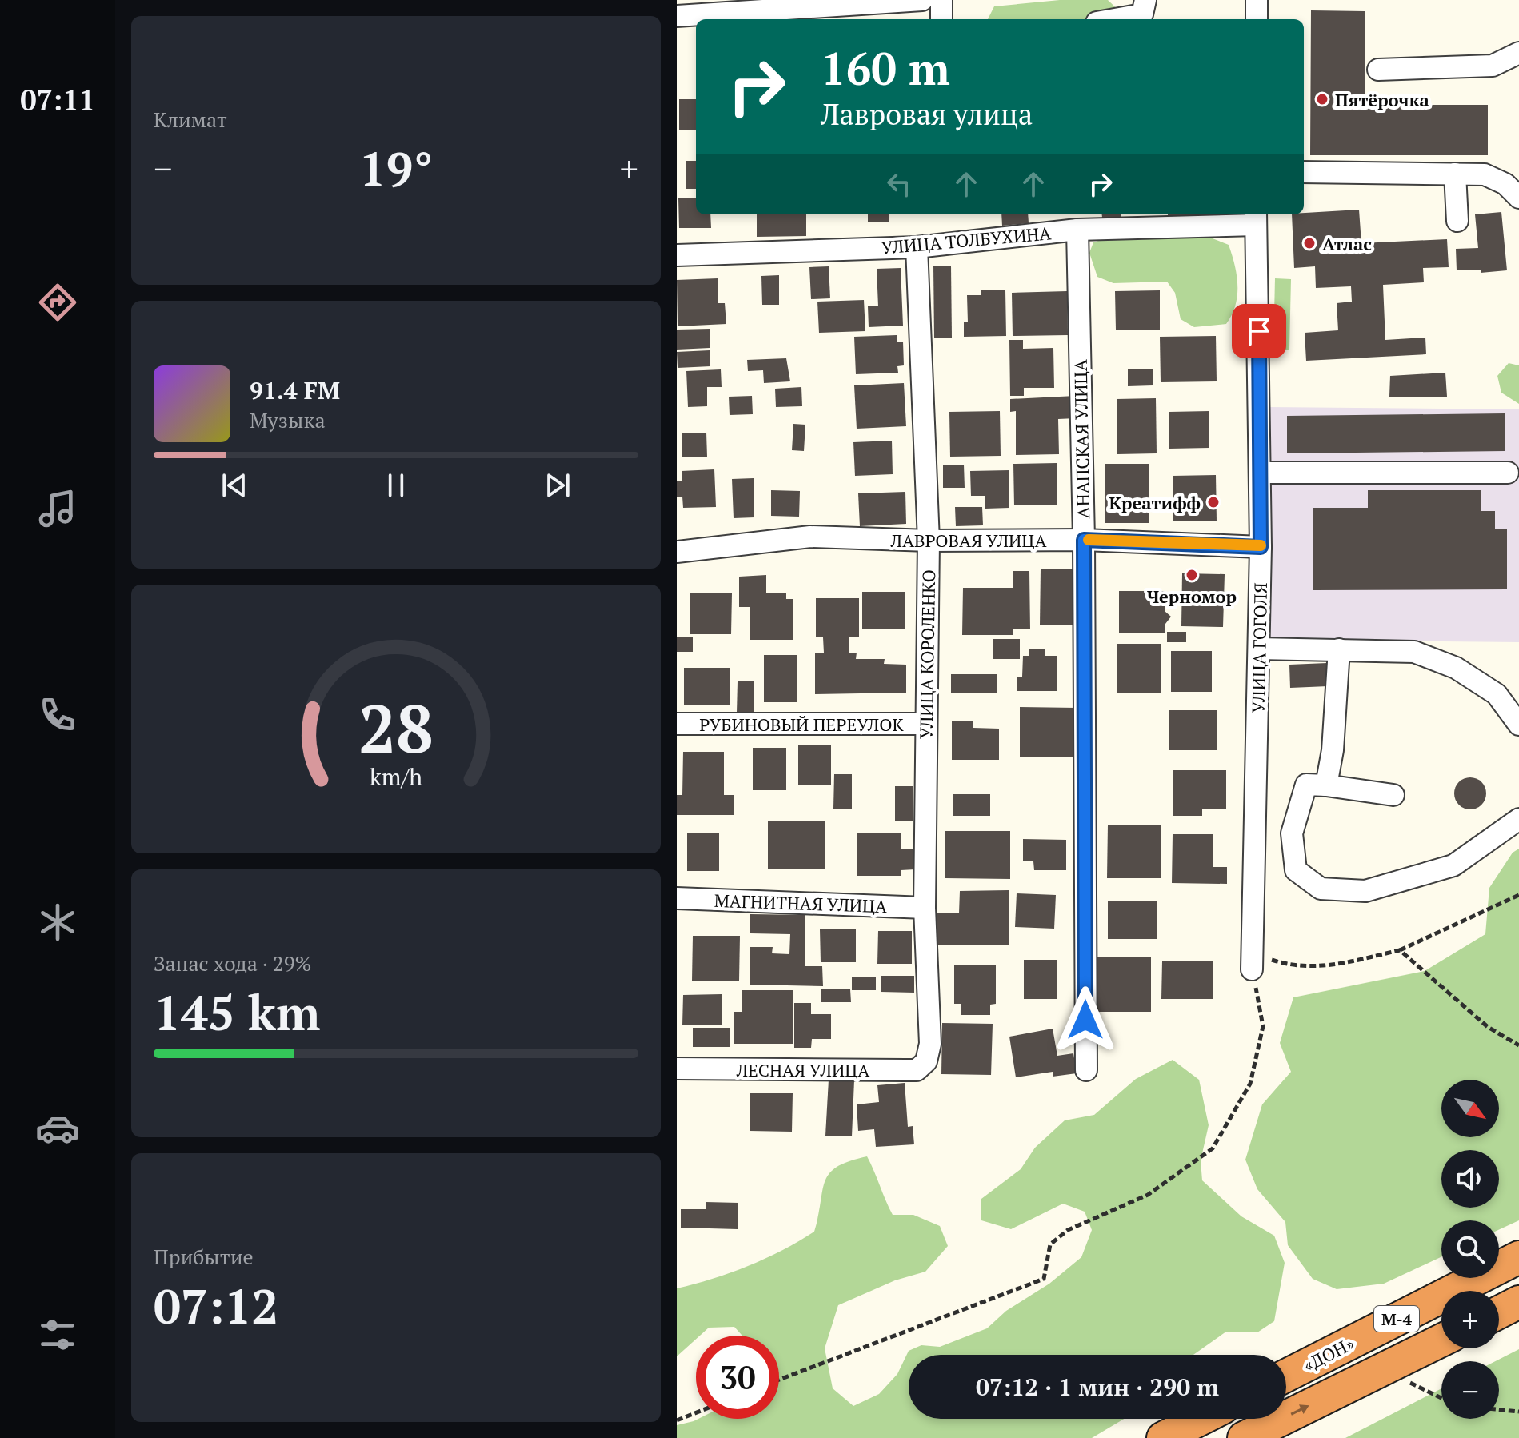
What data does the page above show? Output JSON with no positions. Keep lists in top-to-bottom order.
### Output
{
  "streets": {
    "highway": ["М-4", "«ДОН»"],
    "street": [
      "УЛИЦА ТОЛБУХИНА",
      "АНАПСКАЯ УЛИЦА",
      "ЛАВРОВАЯ УЛИЦА",
      "УЛИЦА ГОГОЛЯ",
      "УЛИЦА КОРОЛЕНКО",
      "РУБИНОВЫЙ ПЕРЕУЛОК",
      "МАГНИТНАЯ УЛИЦА",
      "ЛЕСНАЯ УЛИЦА"
    ]
  },
  "crossings": [
    ["УЛИЦА ТОЛБУХИНА", "АНАПСКАЯ УЛИЦА"],
    ["УЛИЦА ТОЛБУХИНА", "УЛИЦА ГОГОЛЯ"],
    ["УЛИЦА ТОЛБУХИНА", "УЛИЦА КОРОЛЕНКО"],
    ["АНАПСКАЯ УЛИЦА", "ЛАВРОВАЯ УЛИЦА"],
    ["ЛАВРОВАЯ УЛИЦА", "УЛИЦА ГОГОЛЯ"],
    ["ЛАВРОВАЯ УЛИЦА", "УЛИЦА КОРОЛЕНКО"],
    ["УЛИЦА КОРОЛЕНКО", "РУБИНОВЫЙ ПЕРЕУЛОК"],
    ["УЛИЦА КОРОЛЕНКО", "МАГНИТНАЯ УЛИЦА"],
    ["УЛИЦА КОРОЛЕНКО", "ЛЕСНАЯ УЛИЦА"]
  ],
  "places": [
    "Пятёрочка",
    "Атлас",
    "Креатифф",
    "Черномор"
  ],
  "north": "bottom right",
  "page": {
    "tabs": "07:11",
    "tile": [
      "Климат",
      ["Запас хода · 29%", "145 km"],
      ["Прибытие", "07:12"]
    ],
    "turn": ["160 m", "Лавровая улица"],
    "heat": ["−", "19°", "+"],
    "song": ["91.4 FM", "Музыка"],
    "map_buttons": ["+", "−"],
    "limit": "30",
    "trip": "07:12 · 1 мин · 290 m",
    "gauge": ["28", "km/h"]
  }
}
